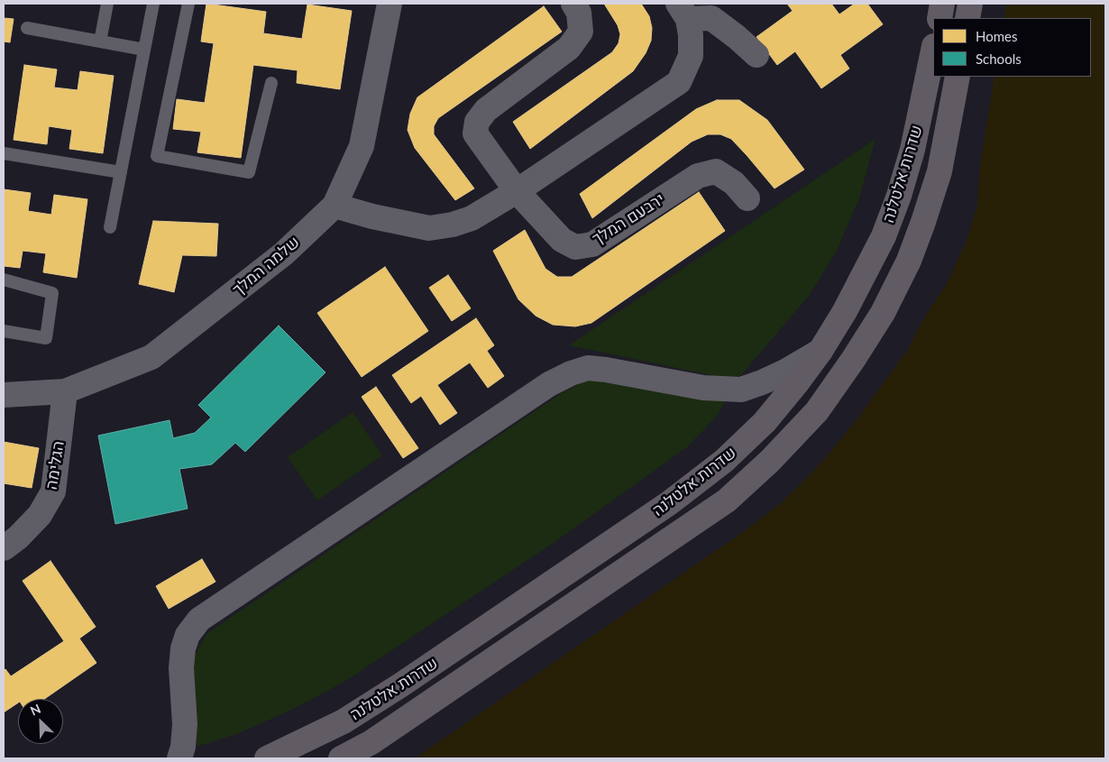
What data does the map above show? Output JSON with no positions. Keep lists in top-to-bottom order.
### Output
{
  "streets": {
    "main road": ["שדרות אלטלנה"],
    "street": ["ירבעם המלך", "שלמה המלך", "הגלימה"]
  },
  "crossings": [
    ["שלמה המלך", "הגלימה"]
  ],
  "legend": ["Homes", "Schools"],
  "north": "top left"
}
